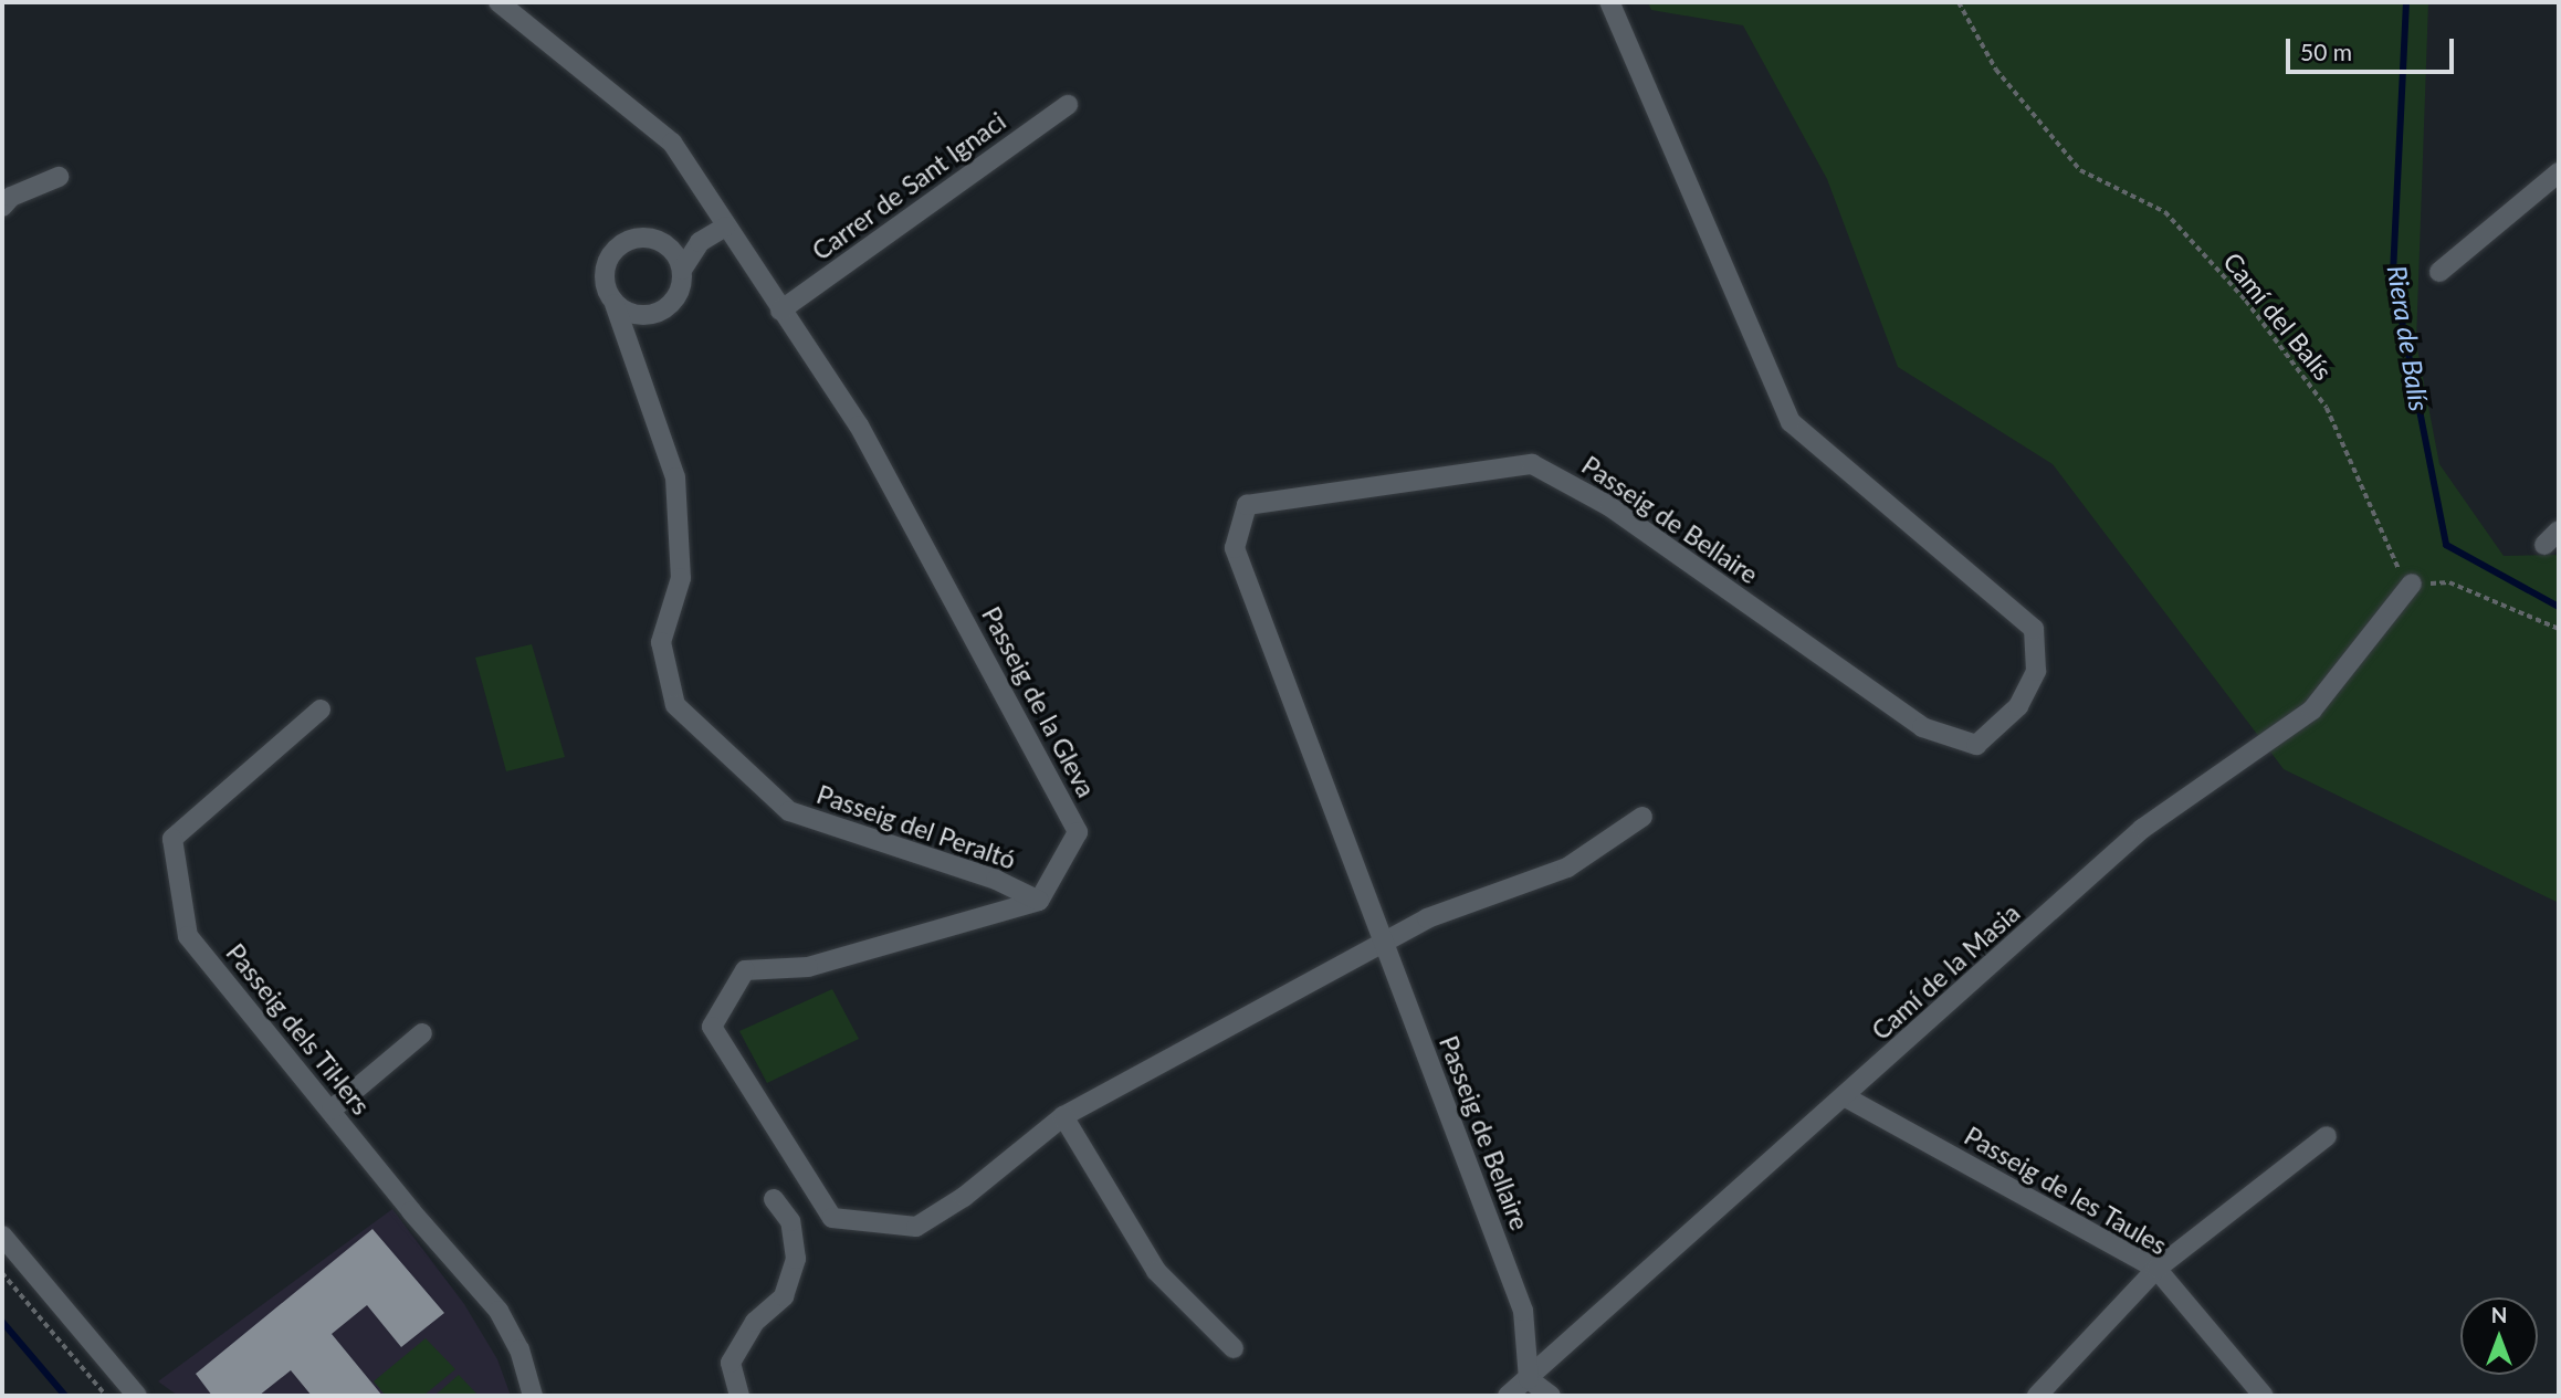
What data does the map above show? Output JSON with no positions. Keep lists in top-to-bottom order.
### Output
{
  "streets": {
    "street": [
      "Carrer de Sant Ignaci",
      "Passeig de Bellaire",
      "Passeig de la Gleva",
      "Passeig del Peraltó",
      "Camí de la Masia",
      "Passeig dels Til·lers",
      "Passeig de les Taules"
    ],
    "path": ["Camí del Balís"]
  },
  "crossings": [
    ["Carrer de Sant Ignaci", "Passeig de la Gleva"],
    ["Camí del Balís", "Camí de la Masia"],
    ["Passeig de Bellaire", "Camí de la Masia"],
    ["Passeig de la Gleva", "Passeig del Peraltó"],
    ["Camí de la Masia", "Passeig de les Taules"]
  ],
  "water": ["Riera de Balís"],
  "scale_bar": "50 m",
  "north": "top"
}
